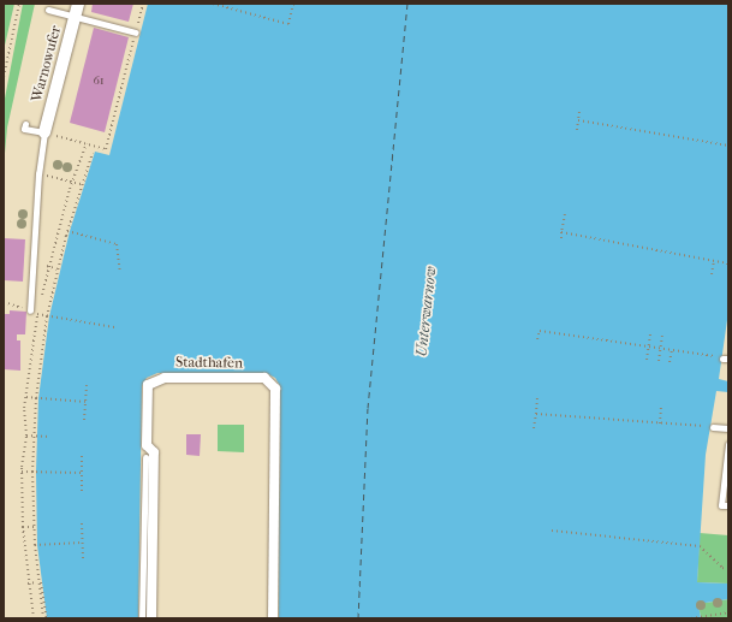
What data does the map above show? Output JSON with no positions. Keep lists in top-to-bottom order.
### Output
{
  "streets": {
    "street": ["Warnowufer", "Stadthafen"]
  },
  "water": ["Unterwarnow"],
  "house_numbers": ["61"]
}
